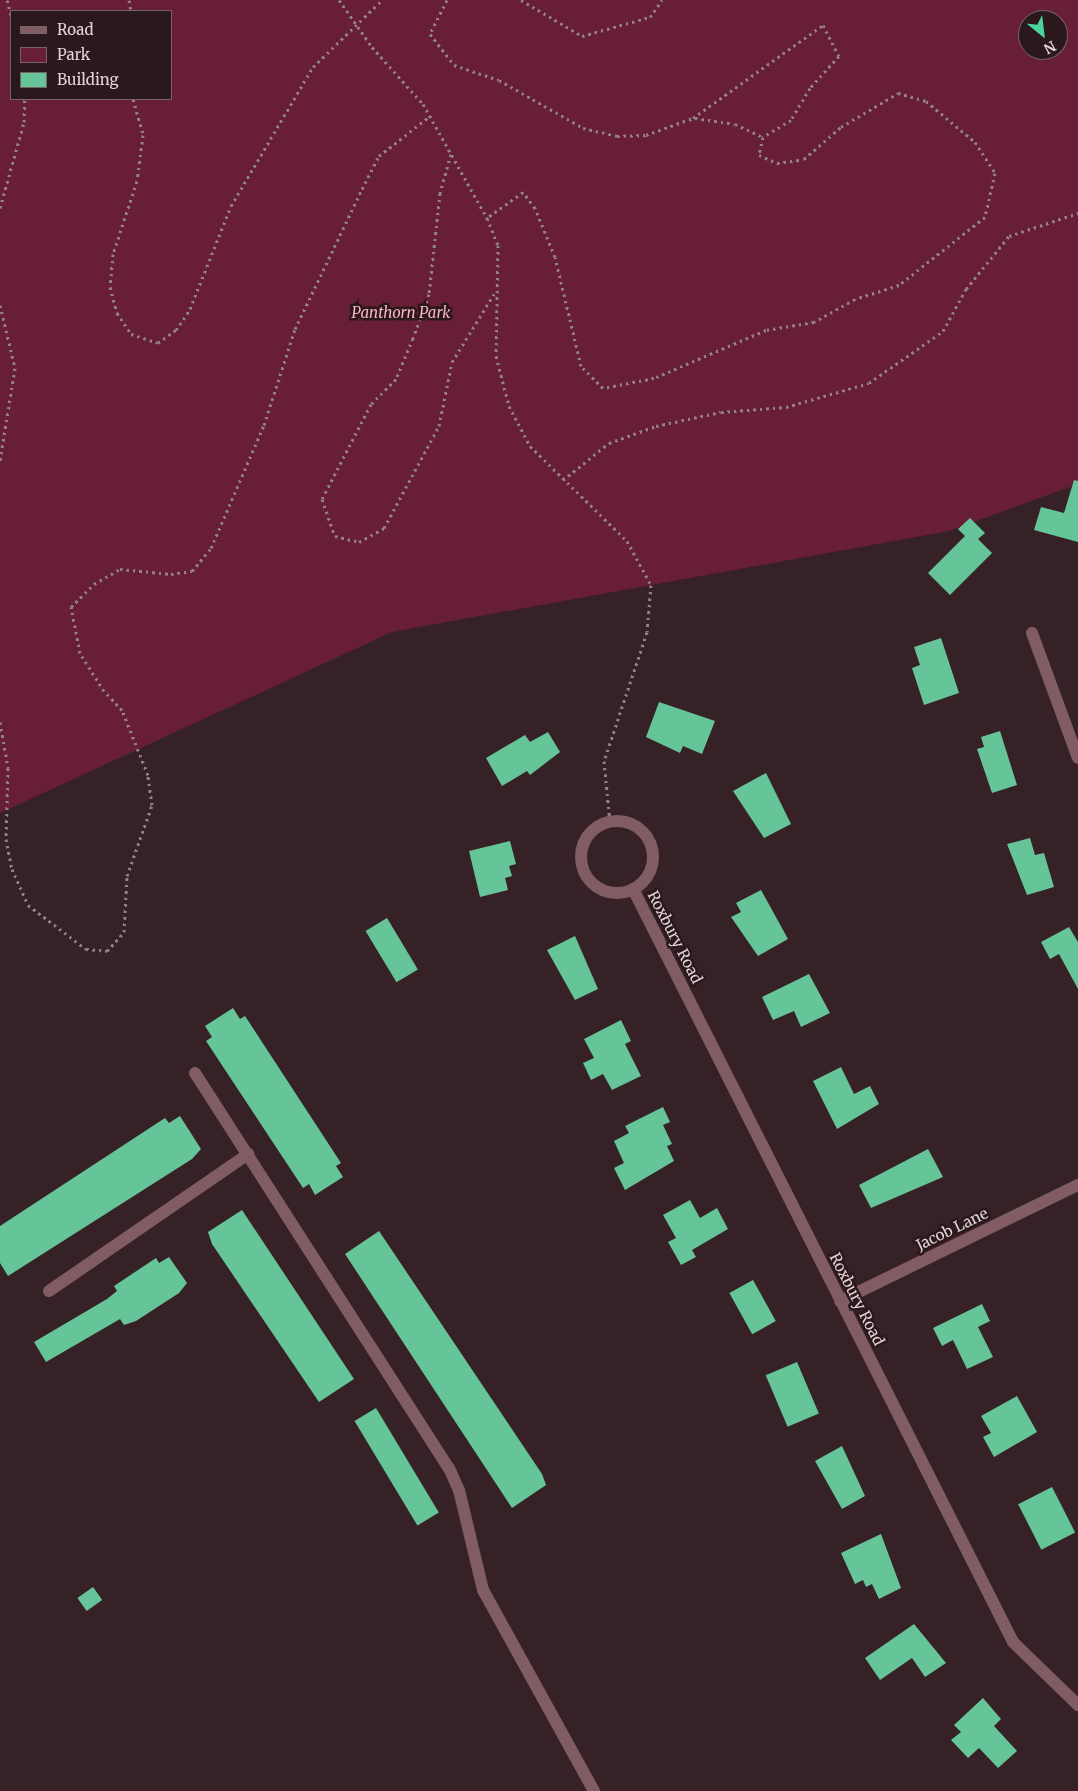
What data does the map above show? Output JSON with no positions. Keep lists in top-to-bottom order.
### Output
{
  "streets": {
    "street": ["Roxbury Road", "Jacob Lane"]
  },
  "crossings": [
    ["Roxbury Road", "Jacob Lane"]
  ],
  "parks": ["Panthorn Park"],
  "legend": ["Road", "Park", "Building"],
  "north": "bottom right"
}
